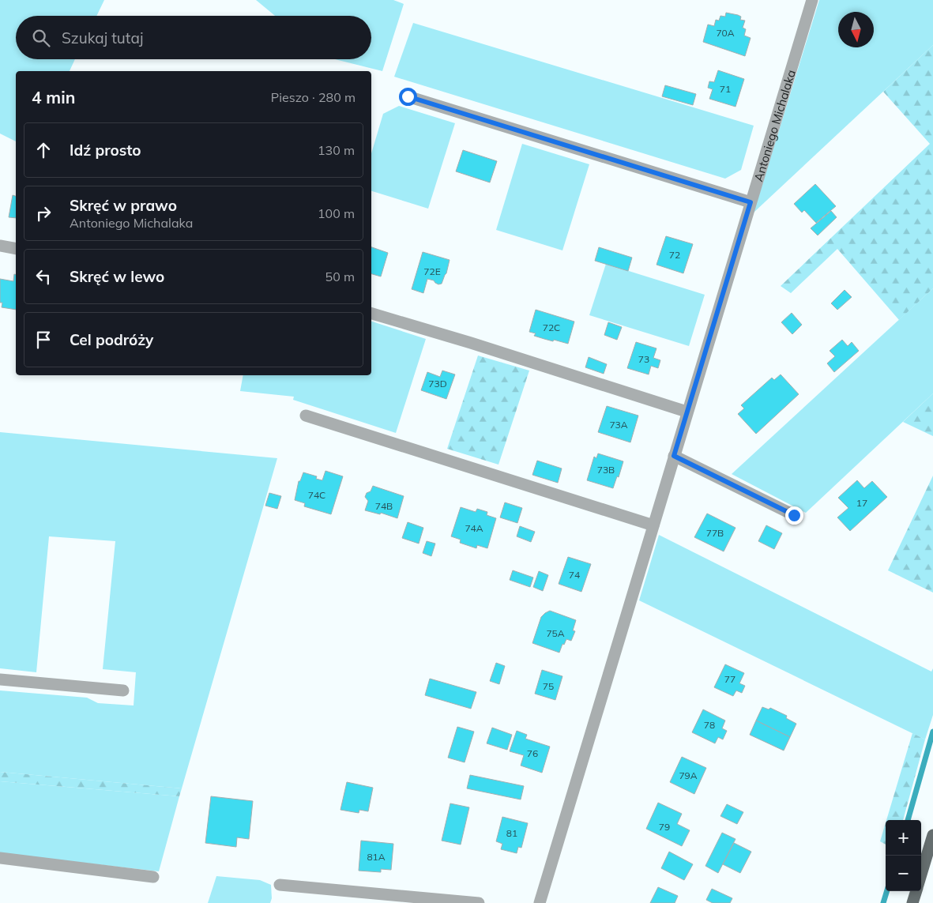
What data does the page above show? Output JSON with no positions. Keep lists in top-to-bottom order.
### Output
{
  "streets": {
    "street": ["Antoniego Michalaka"]
  },
  "house_numbers": [
    "70A",
    "71",
    "72",
    "72E",
    "72C",
    "73",
    "73D",
    "73A",
    "73B",
    "74C",
    "17",
    "74B",
    "74A",
    "77B",
    "74",
    "75A",
    "77",
    "75",
    "78",
    "76",
    "79A",
    "79",
    "81",
    "81A"
  ],
  "north": "bottom",
  "page": {
    "search": "Szukaj tutaj",
    "heading": ["4 min", "Pieszo · 280 m"],
    "list": [
      ["Idź prosto", "130 m"],
      ["Skręć w prawo", "Antoniego Michalaka", "100 m"],
      ["Skręć w lewo", "50 m"],
      "Cel podróży"
    ],
    "map_buttons": ["+", "−"]
  }
}
